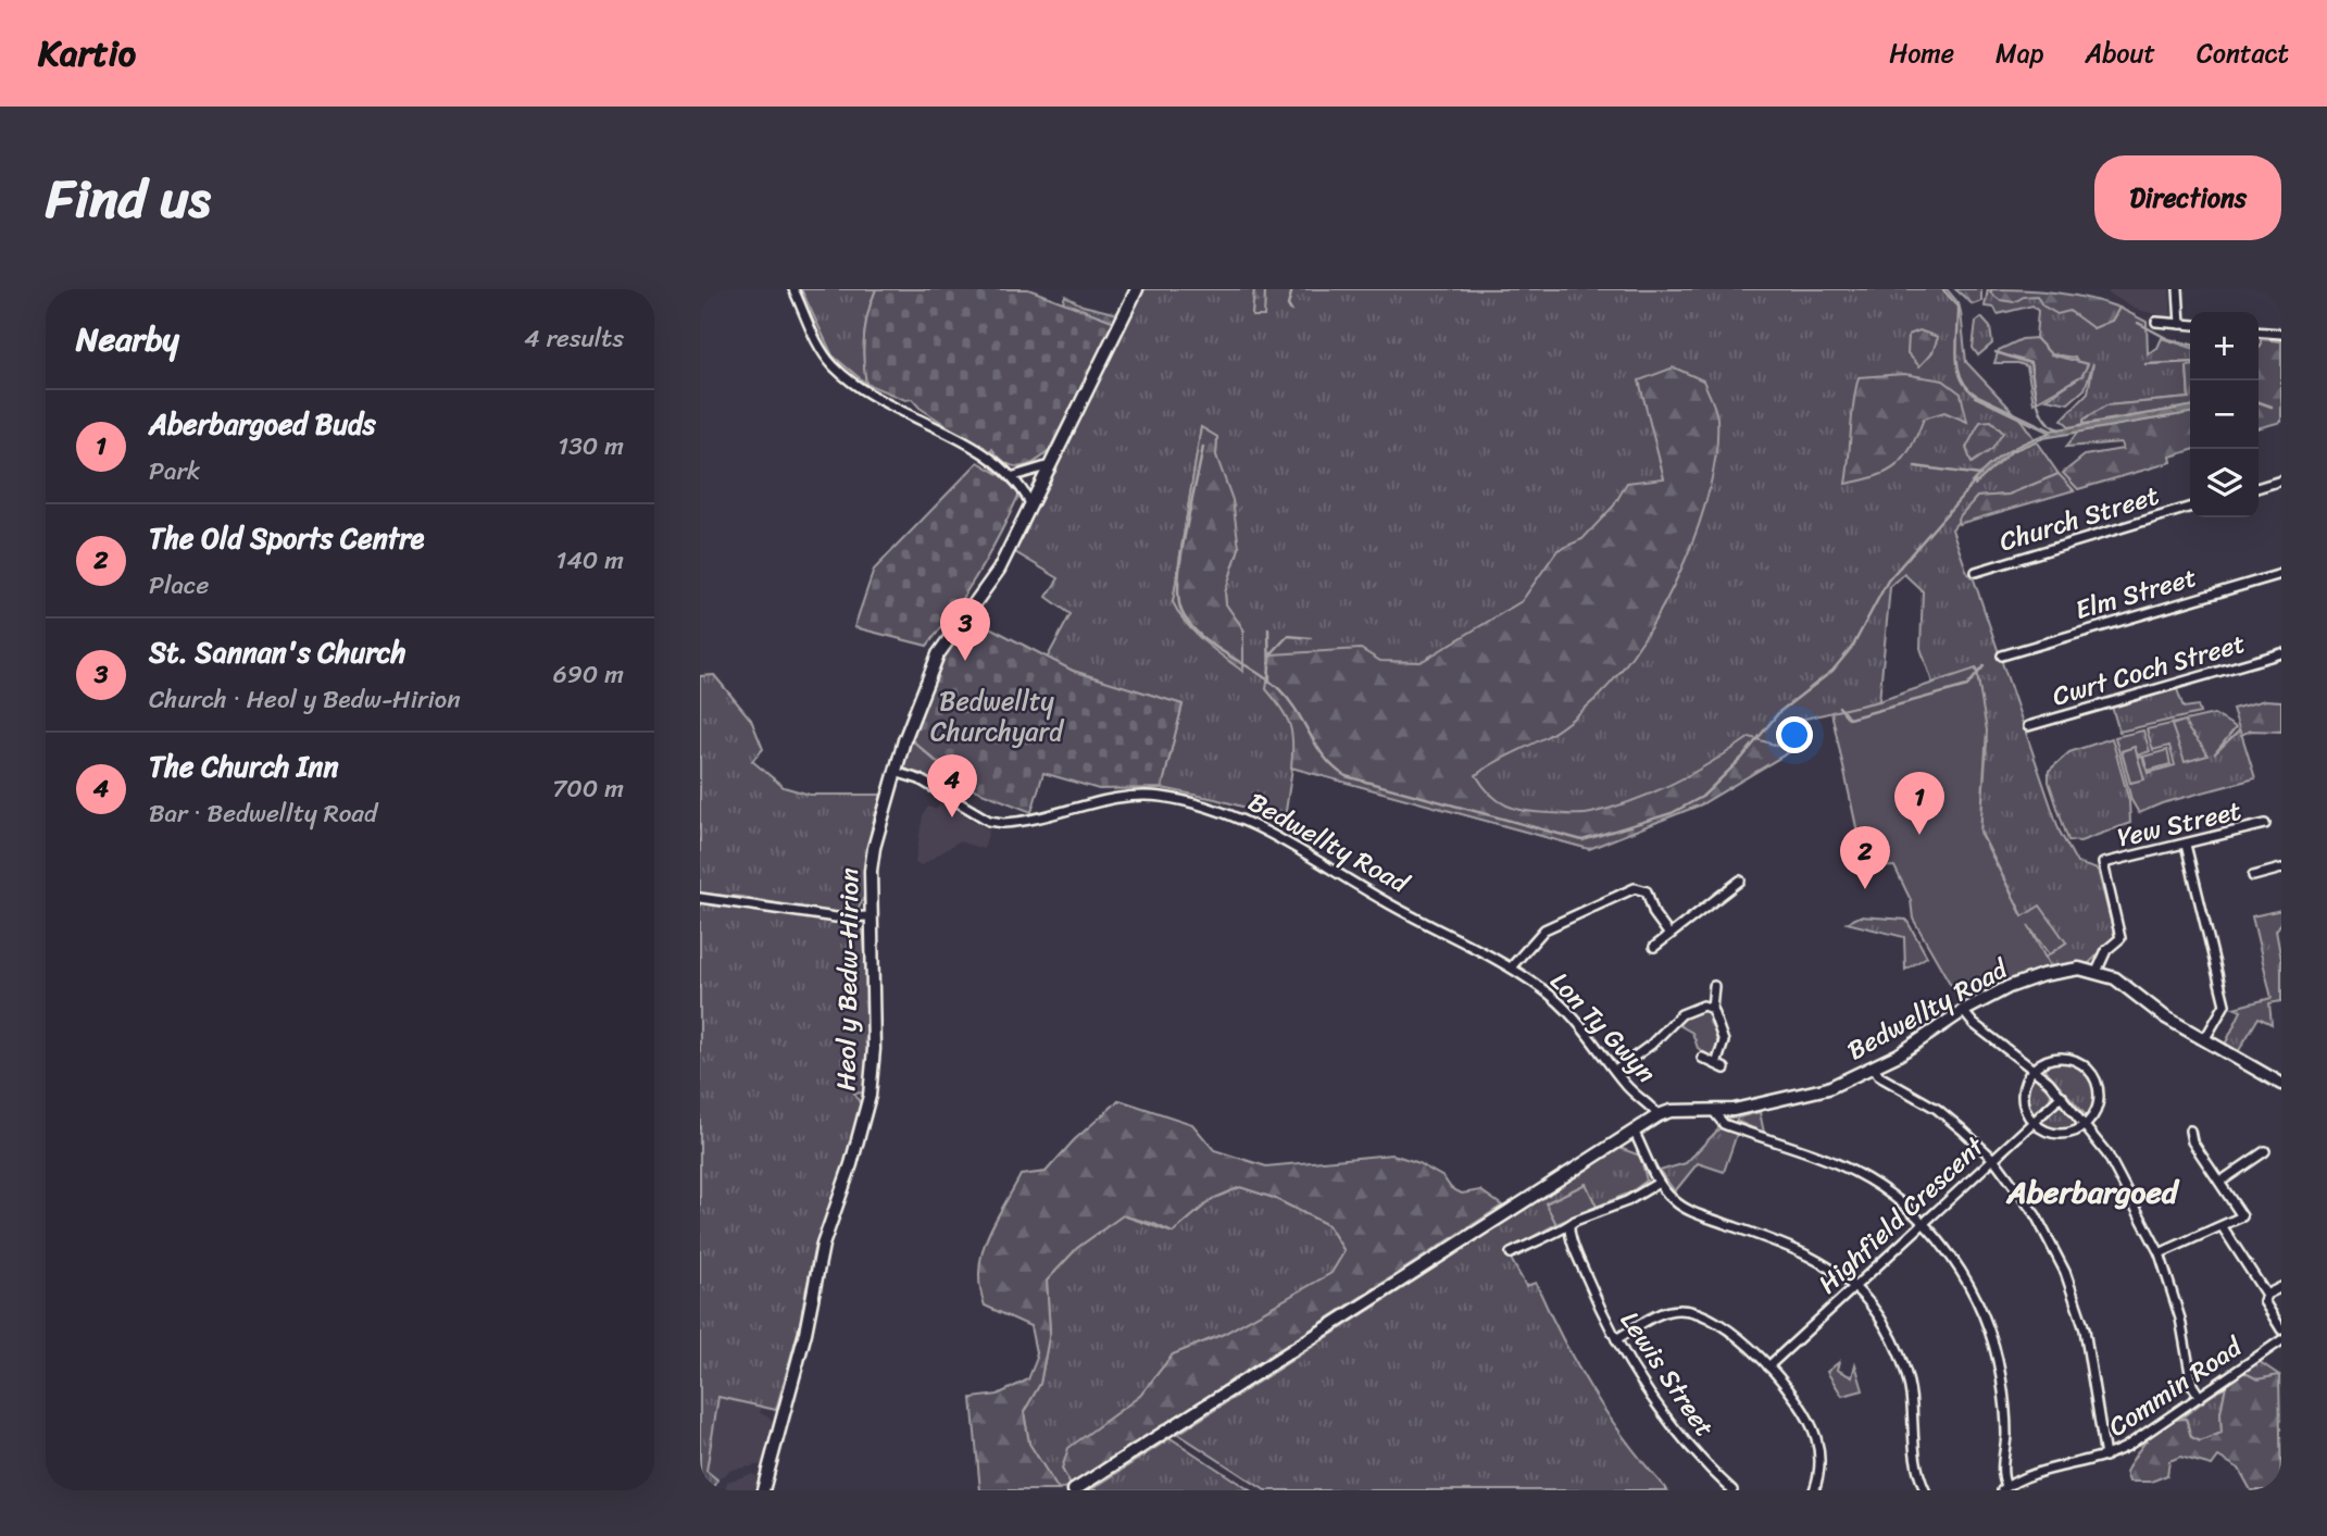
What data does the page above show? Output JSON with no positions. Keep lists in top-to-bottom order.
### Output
{
  "streets": {
    "main road": ["Bedwellty Road", "Heol y Bedw-Hirion"],
    "street": [
      "Church Street",
      "Elm Street",
      "Cwrt Coch Street",
      "Yew Street",
      "Lon Ty Gwyn",
      "Highfield Crescent",
      "Lewis Street",
      "Commin Road"
    ]
  },
  "crossings": [
    ["Yew Street", "Bedwellty Road"],
    ["Bedwellty Road", "Heol y Bedw-Hirion"],
    ["Bedwellty Road", "Lon Ty Gwyn"]
  ],
  "districts": ["Aberbargoed"],
  "parks": ["Bedwellty Churchyard"],
  "page": {
    "header": "Kartio",
    "nav": [
      "Home",
      "Map",
      "About",
      "Contact"
    ],
    "title": "Find us",
    "buttons": "Directions",
    "heading": ["Nearby", "4 results"],
    "map_buttons": ["+", "−"],
    "list": [
      {
        "mark": "1",
        "name": "Aberbargoed Buds",
        "note": "Park",
        "value": "130 m"
      },
      {
        "mark": "2",
        "name": "The Old Sports Centre",
        "note": "Place",
        "value": "140 m"
      },
      {
        "mark": "3",
        "name": "St. Sannan's Church",
        "note": "Church · Heol y Bedw-Hirion",
        "value": "690 m"
      },
      {
        "mark": "4",
        "name": "The Church Inn",
        "note": "Bar · Bedwellty Road",
        "value": "700 m"
      }
    ],
    "pins": [
      "3",
      "4",
      "1",
      "2"
    ]
  }
}
